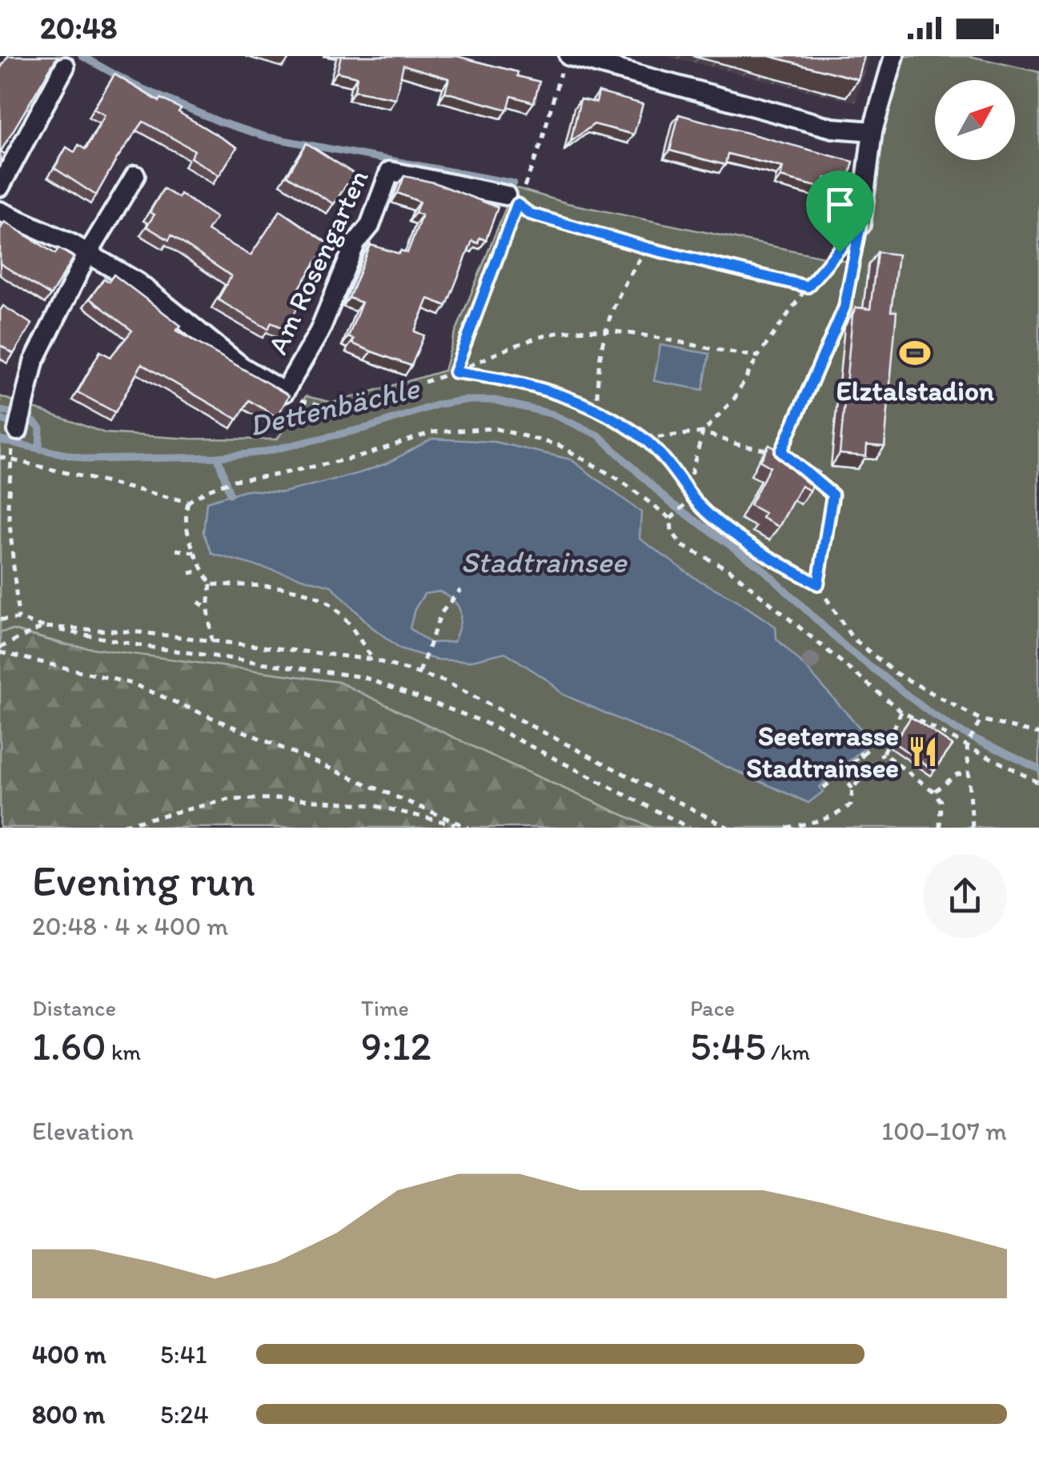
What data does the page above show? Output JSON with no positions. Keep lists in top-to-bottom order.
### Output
{
  "streets": {
    "street": ["Am Rosengarten"]
  },
  "water": ["Dettenbächle", "Stadtrainsee"],
  "places": {
    "sports": ["Elztalstadion"],
    "restaurant": ["Seeterrasse Stadtrainsee"]
  },
  "north": "top right",
  "page": {
    "status": "20:48",
    "heading": ["Evening run", "20:48 · 4 × 400 m"],
    "stats": [
      ["Distance", "1.60 km"],
      ["Time", "9:12"],
      ["Pace", "5:45 /km"]
    ],
    "chart": ["Elevation", "100–107 m"],
    "list": [
      {
        "name": "400 m",
        "note": "5:41"
      },
      {
        "name": "800 m",
        "note": "5:24"
      }
    ]
  }
}
